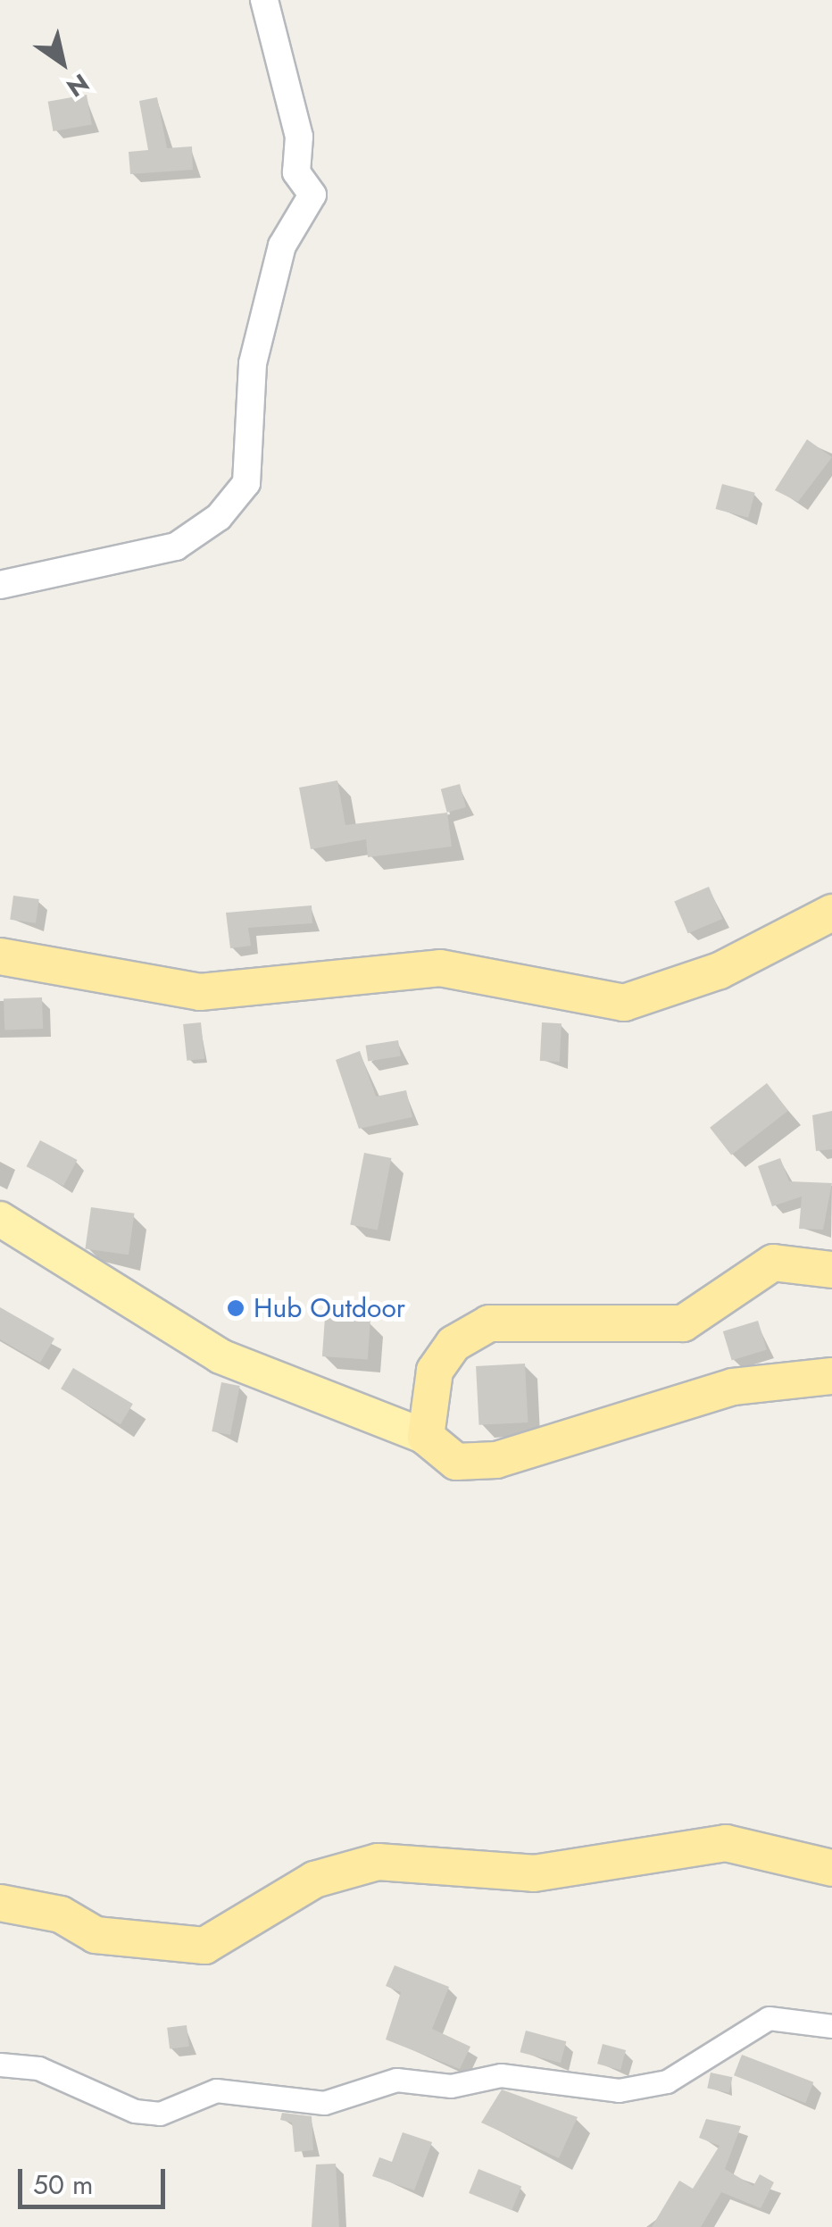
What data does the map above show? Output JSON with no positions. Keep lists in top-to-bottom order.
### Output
{
  "places": ["Hub Outdoor"],
  "scale_bar": "50 m",
  "north": "bottom right"
}
